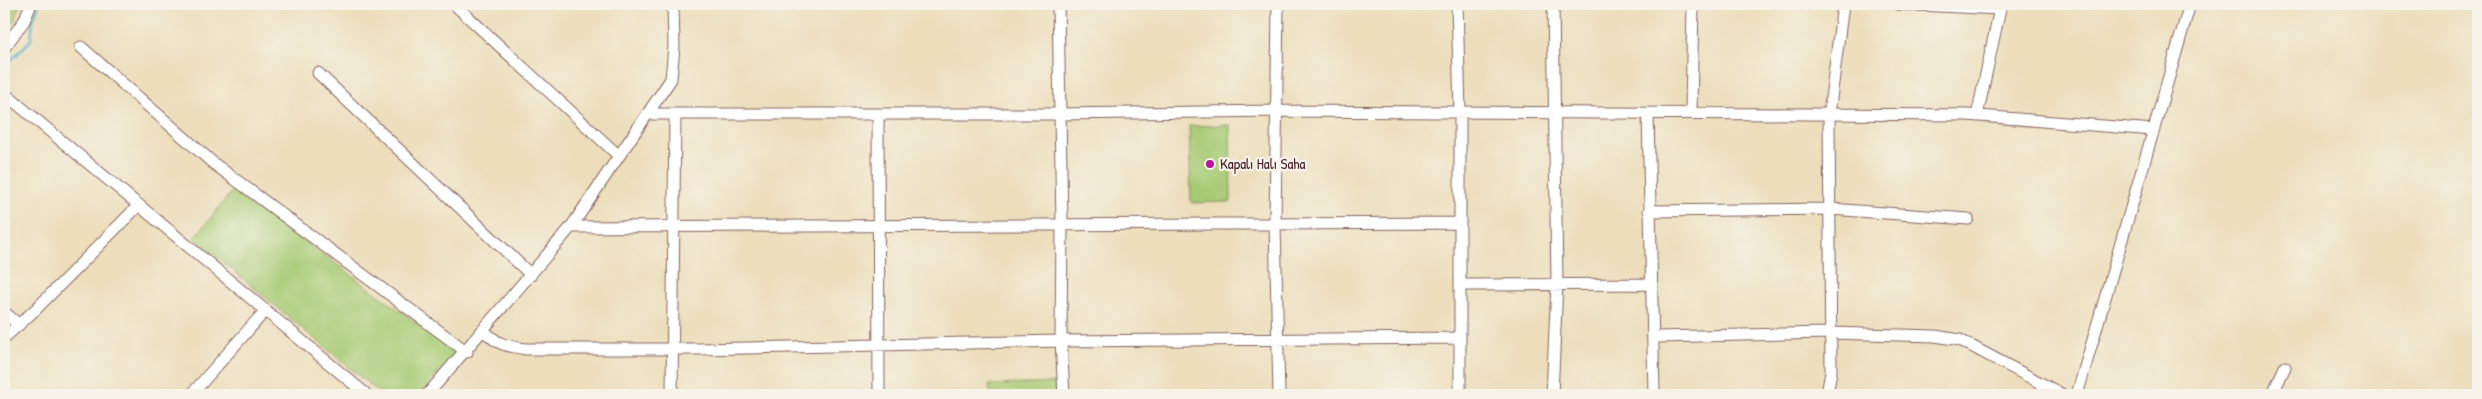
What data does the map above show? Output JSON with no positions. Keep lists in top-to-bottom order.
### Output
{
  "places": ["Kapalı Halı Saha"]
}
